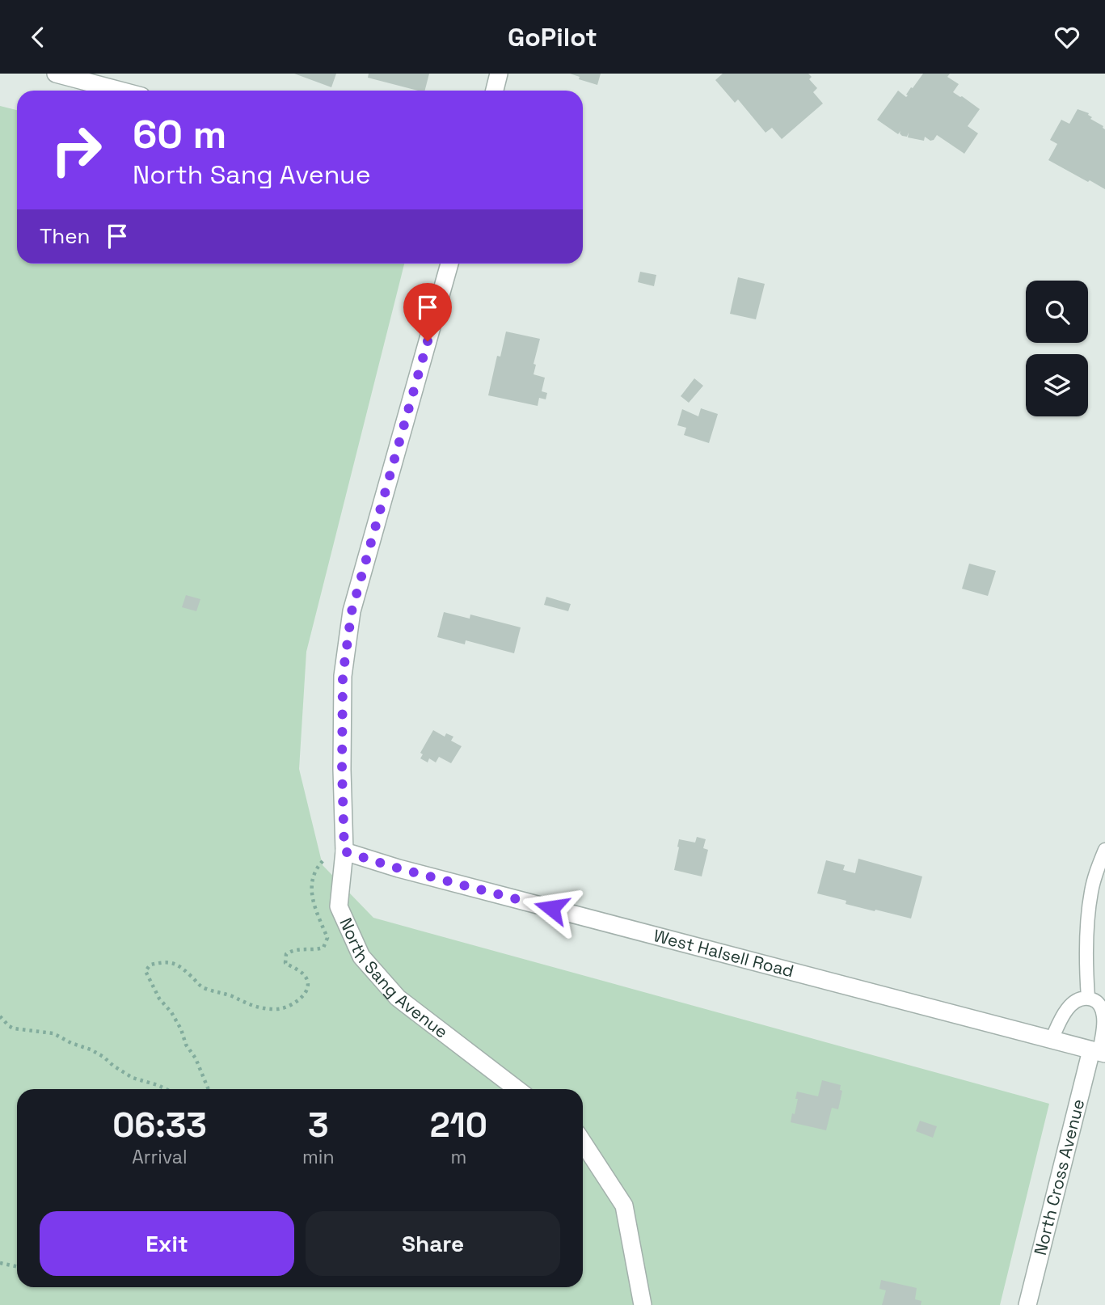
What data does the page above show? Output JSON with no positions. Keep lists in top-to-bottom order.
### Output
{
  "streets": {
    "street": ["West Halsell Road", "North Sang Avenue", "North Cross Avenue"]
  },
  "crossings": [
    ["West Halsell Road", "North Sang Avenue"],
    ["West Halsell Road", "North Cross Avenue"]
  ],
  "page": {
    "header": "GoPilot",
    "turn": ["60 m", "North Sang Avenue"],
    "then": "Then",
    "eta": [
      "06:33",
      "Arrival",
      "3",
      "min",
      "210",
      "m"
    ],
    "buttons": ["Exit", "Share"]
  }
}
